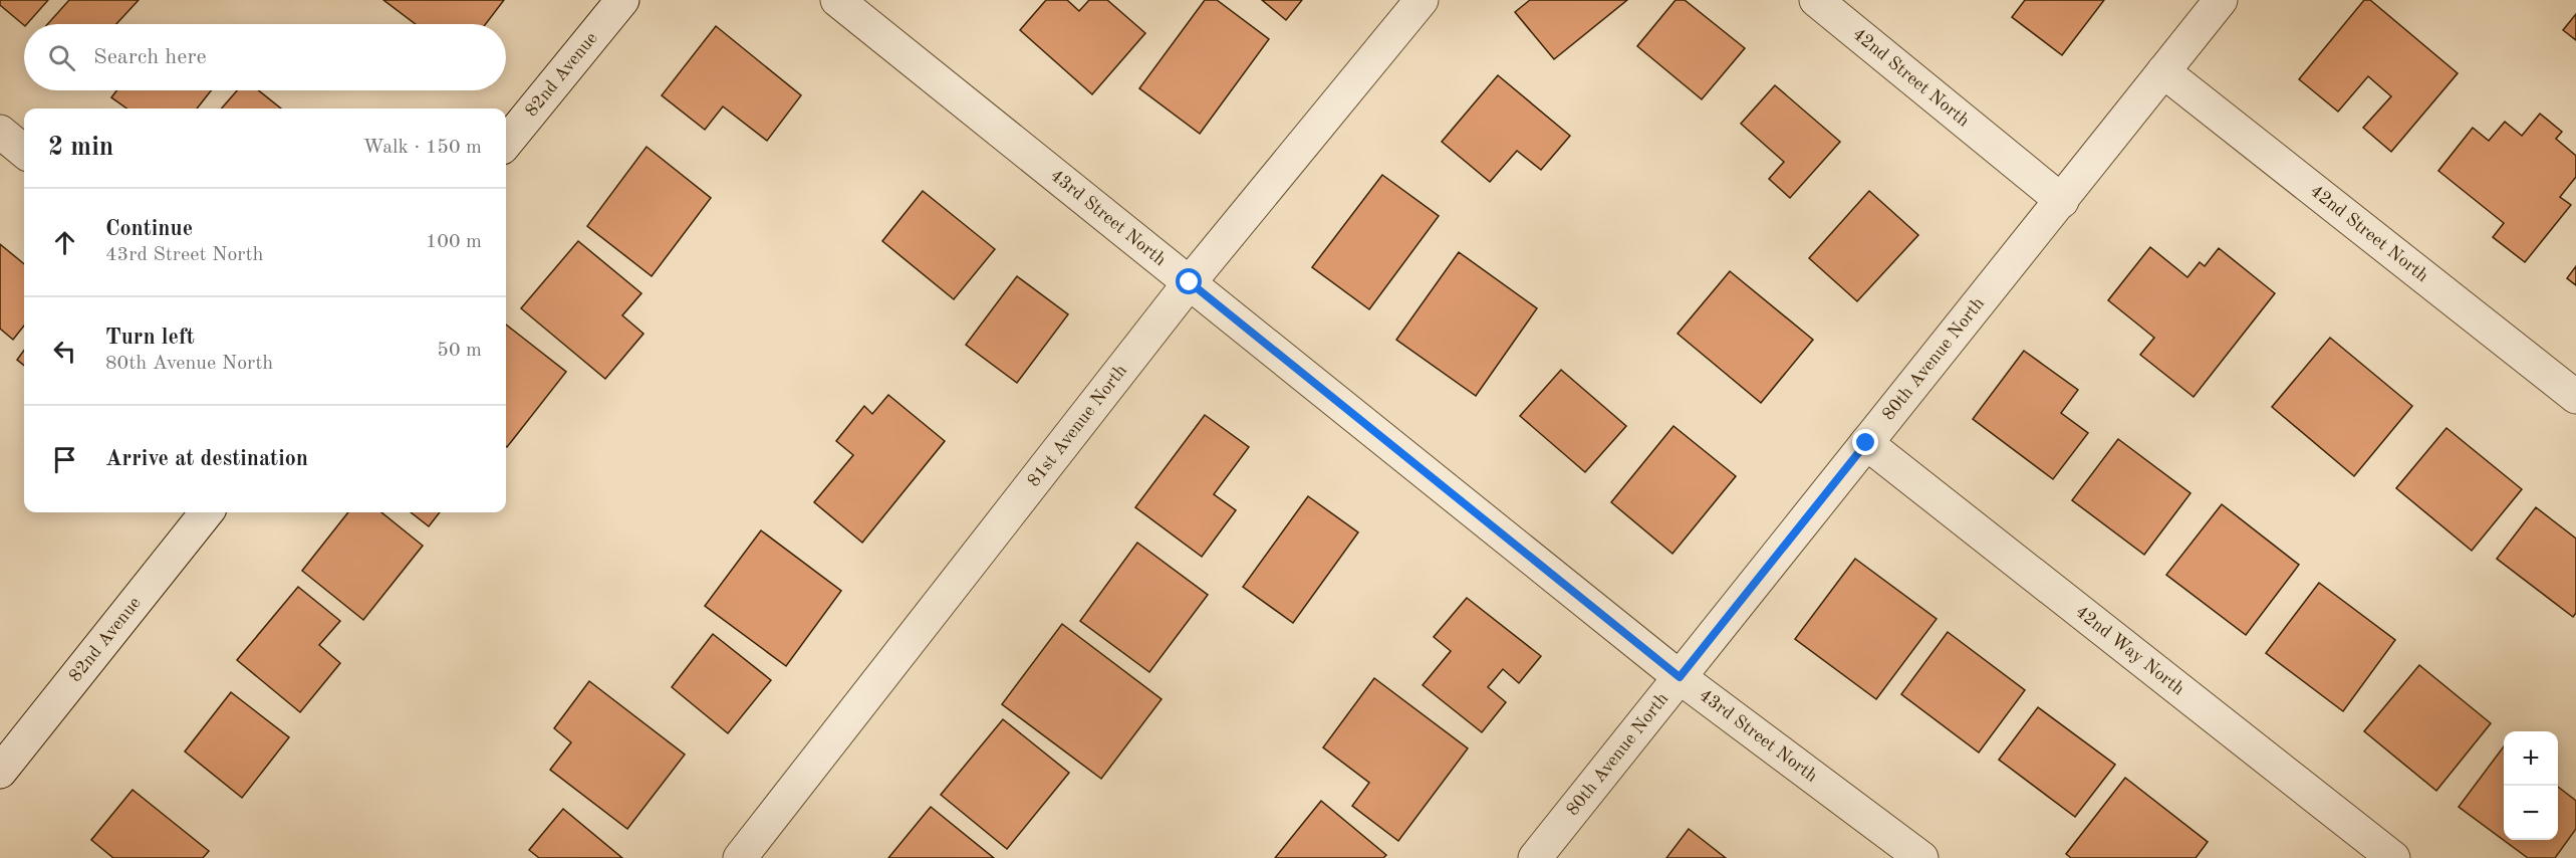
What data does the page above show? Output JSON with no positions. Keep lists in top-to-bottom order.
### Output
{
  "streets": {
    "street": [
      "82nd Avenue",
      "42nd Street North",
      "43rd Street North",
      "80th Avenue North",
      "81st Avenue North",
      "42nd Way North"
    ]
  },
  "crossings": [
    ["42nd Street North", "80th Avenue North"],
    ["43rd Street North", "80th Avenue North"],
    ["43rd Street North", "81st Avenue North"],
    ["80th Avenue North", "42nd Way North"]
  ],
  "page": {
    "search": "Search here",
    "heading": ["2 min", "Walk · 150 m"],
    "list": [
      ["Continue", "43rd Street North", "100 m"],
      ["Turn left", "80th Avenue North", "50 m"],
      "Arrive at destination"
    ],
    "map_buttons": ["+", "−"]
  }
}
